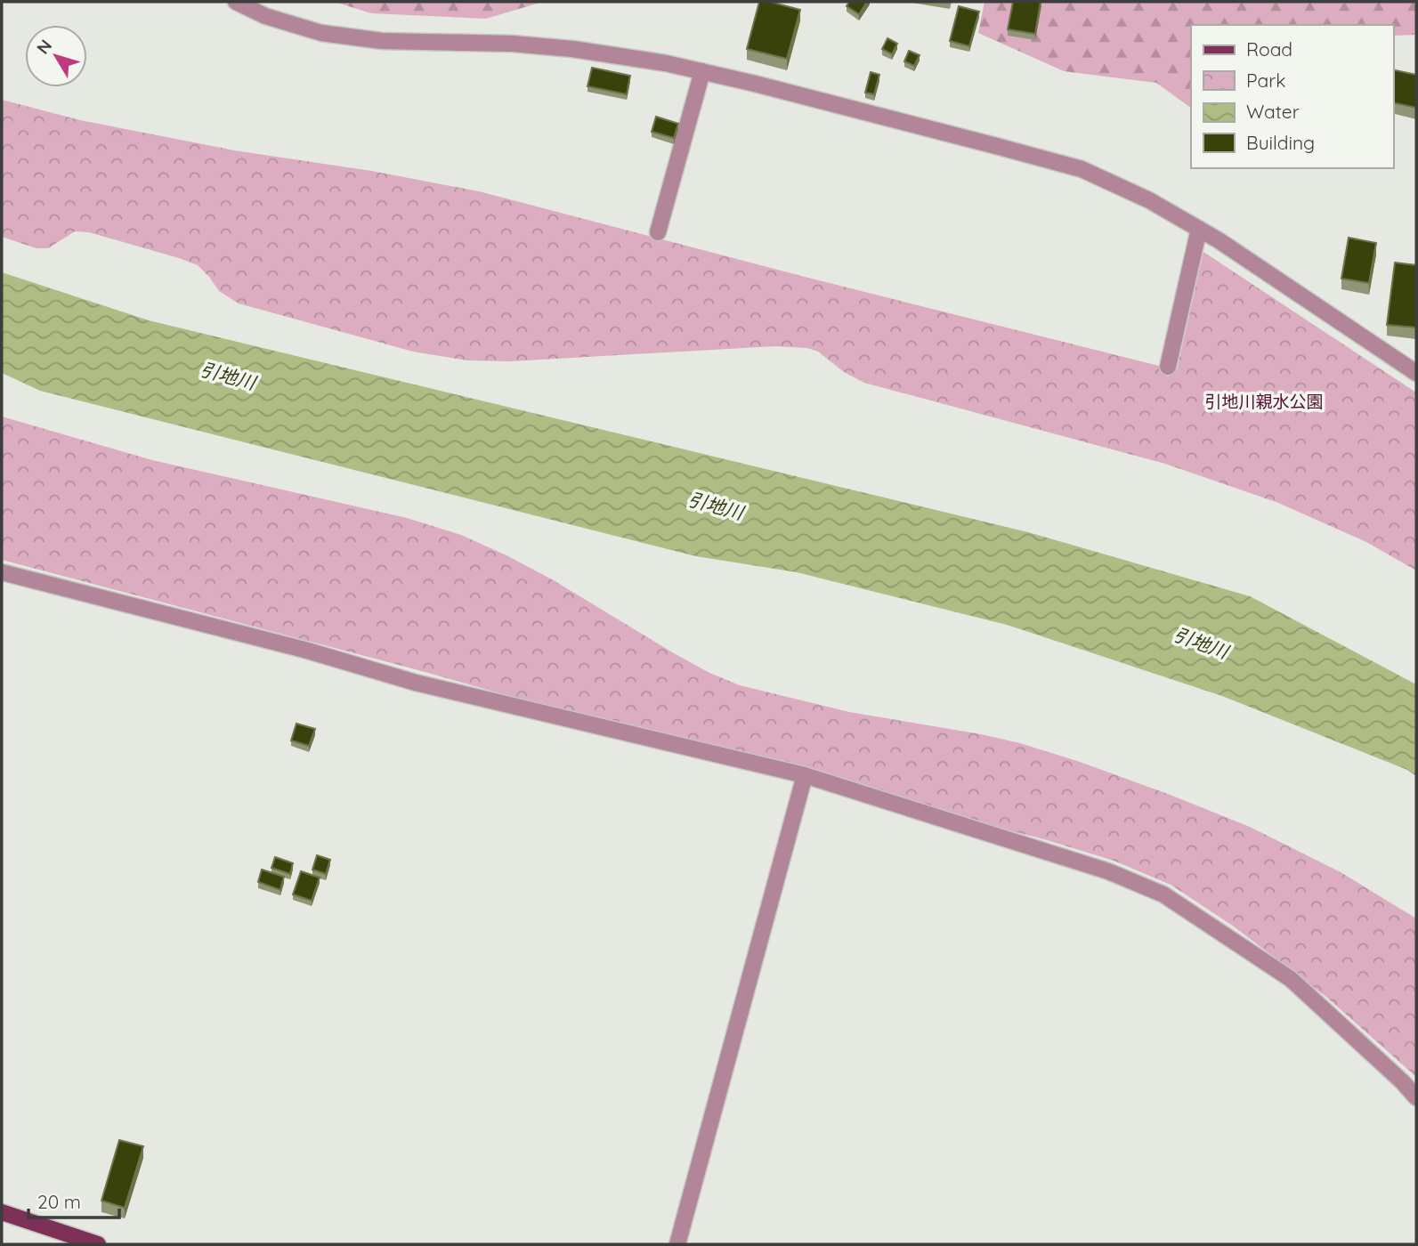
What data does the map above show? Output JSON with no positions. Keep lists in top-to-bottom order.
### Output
{
  "water": ["引地川"],
  "parks": ["引地川親水公園"],
  "legend": [
    "Road",
    "Park",
    "Water",
    "Building"
  ],
  "scale_bar": "20 m",
  "north": "top left"
}
